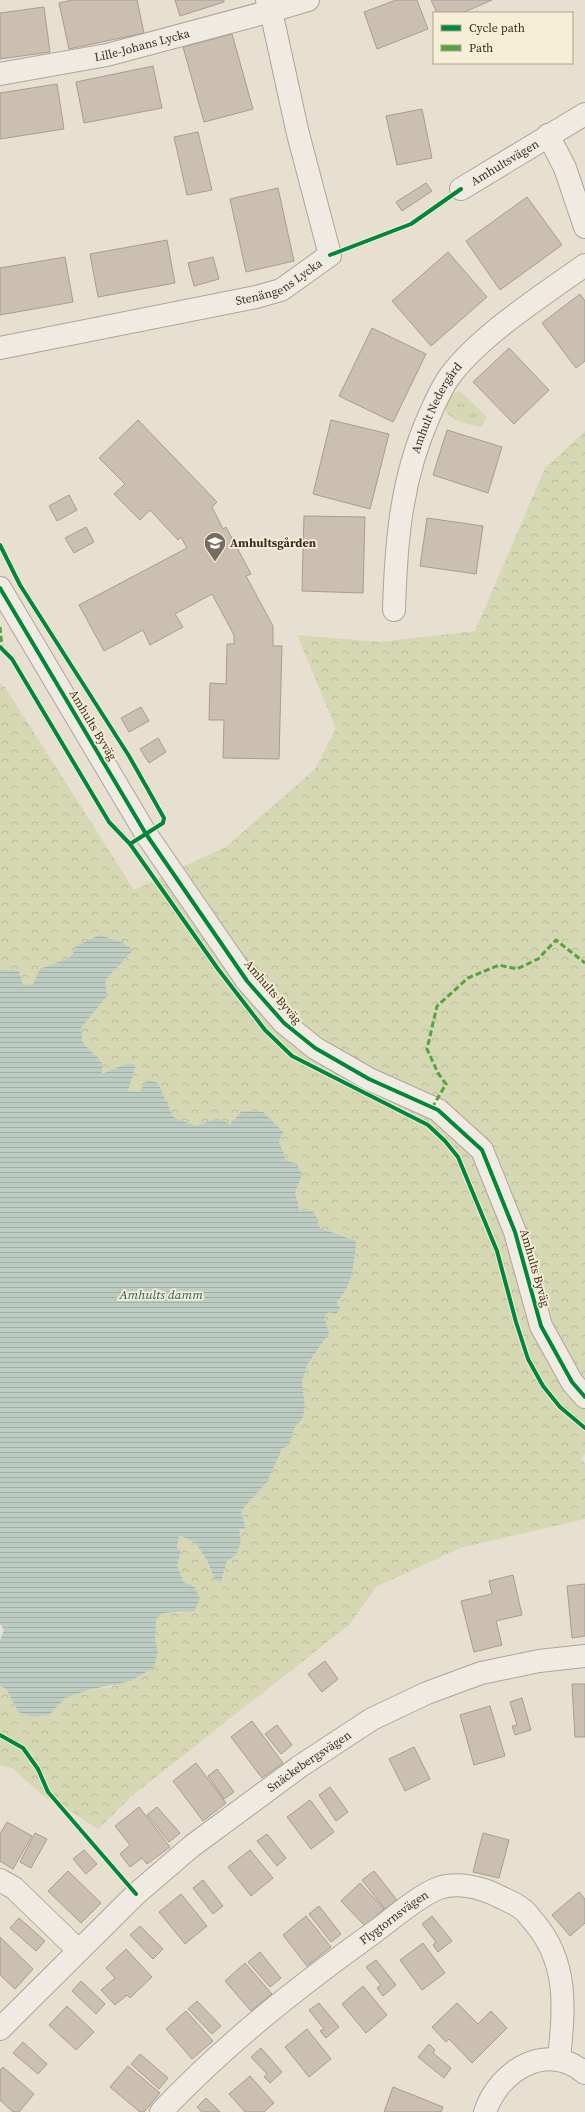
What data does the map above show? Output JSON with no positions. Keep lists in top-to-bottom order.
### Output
{
  "streets": {
    "street": [
      "Lille-Johans Lycka",
      "Amhultsvägen",
      "Stenängens Lycka",
      "Amhult Nedergård",
      "Amhults Byväg",
      "Snäckebergsvägen",
      "Flygtornsvägen"
    ]
  },
  "crossings": [
    ["Lille-Johans Lycka", "Stenängens Lycka"]
  ],
  "water": ["Amhults damm"],
  "places": {
    "school or university": ["Amhultsgården"]
  },
  "legend": ["Cycle path", "Path"]
}
